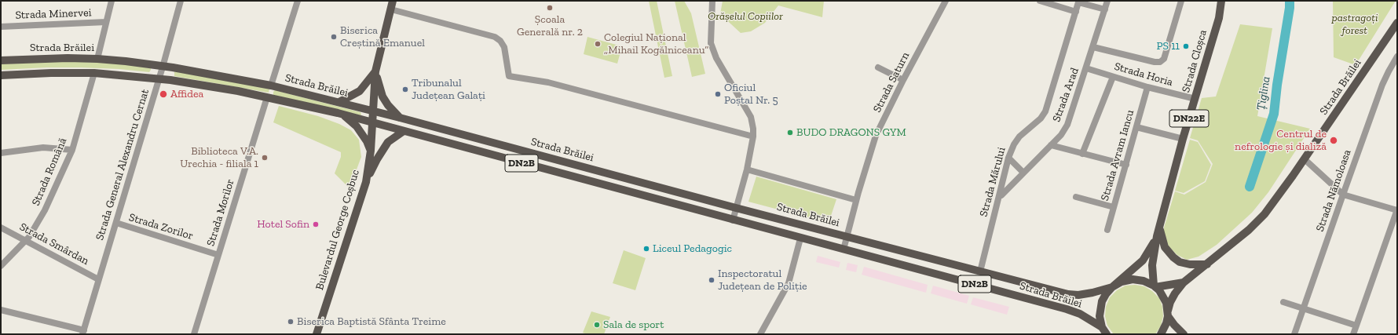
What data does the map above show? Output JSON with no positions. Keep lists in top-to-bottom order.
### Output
{
  "streets": {
    "main road": [
      "Strada Brăilei",
      "Strada Cloșca",
      "DN22E",
      "DN2B",
      "Bulevardul George Coșbuc"
    ],
    "street": [
      "Strada Minervei",
      "Strada Horia",
      "Strada Saturn",
      "Strada Arad",
      "Strada Avram Iancu",
      "Strada General Alexandru Cernat",
      "Strada Română",
      "Strada Mărului",
      "Strada Nămoloasa",
      "Strada Morilor",
      "Strada Zorilor",
      "Strada Smârdan"
    ]
  },
  "crossings": [
    ["Strada Brăilei", "Strada Cloșca"],
    ["Strada Brăilei", "Strada Saturn"],
    ["Strada Brăilei", "DN2B"],
    ["Strada Brăilei", "Strada General Alexandru Cernat"],
    ["Strada Brăilei", "Strada Română"],
    ["Strada Brăilei", "Strada Mărului"],
    ["Strada Brăilei", "Strada Morilor"],
    ["Strada Brăilei", "Bulevardul George Coșbuc"],
    ["Strada Cloșca", "Strada Horia"],
    ["Strada Cloșca", "DN2B"],
    ["Strada Horia", "Strada Arad"],
    ["Strada Horia", "Strada Avram Iancu"],
    ["Strada Arad", "Strada Mărului"],
    ["Strada General Alexandru Cernat", "Strada Zorilor"],
    ["Strada General Alexandru Cernat", "Strada Smârdan"],
    ["Strada Română", "Strada Smârdan"],
    ["Strada Morilor", "Strada Zorilor"]
  ],
  "water": ["Țiglina"],
  "parks": ["Orășelul Copiilor", "pastragoți forest"],
  "places": [
    "Școala Generală nr. 2",
    "Biserica Creștină Emanuel",
    "Colegiul Național „Mihail Kogălniceanu”",
    "PS 11",
    "Tribunalul Județean Galați",
    "Affidea",
    "Oficiul Poștal Nr. 5",
    "BUDO DRAGONS GYM",
    "Centrul de nefrologie și dializă",
    "Biblioteca V.A. Urechia - filiala 1",
    "Hotel Sofin",
    "Liceul Pedagogic",
    "Inspectoratul Județean de Poliție",
    "Biserica Baptistă Sfânta Treime",
    "Sala de sport"
  ]
}
